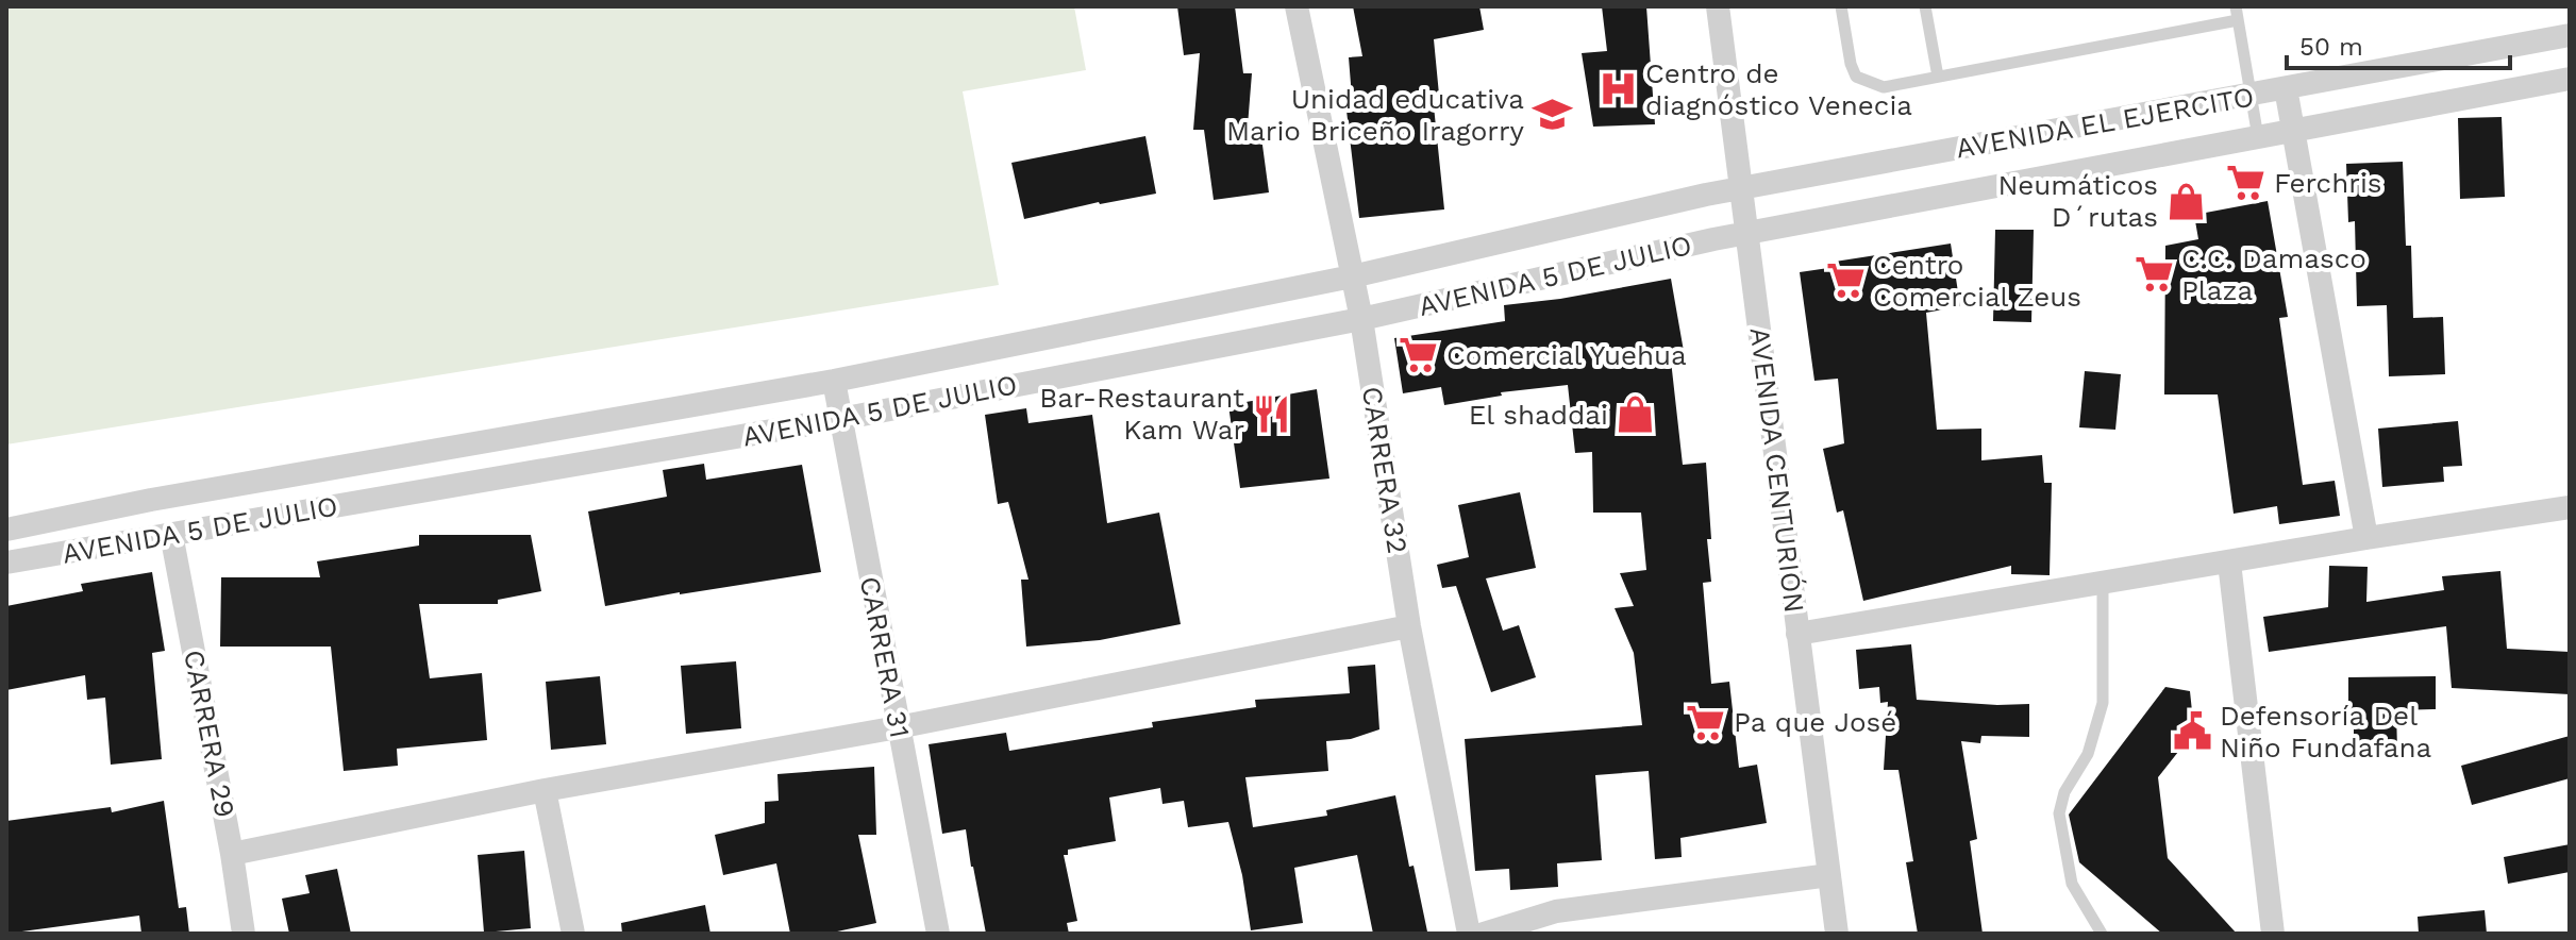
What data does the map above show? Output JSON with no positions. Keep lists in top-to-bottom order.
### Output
{
  "streets": {
    "street": [
      "AVENIDA EL EJERCITO",
      "AVENIDA 5 DE JULIO",
      "CARRERA 32",
      "AVENIDA CENTURIÓN",
      "CARRERA 31",
      "CARRERA 29"
    ]
  },
  "crossings": [
    ["AVENIDA EL EJERCITO", "AVENIDA 5 DE JULIO"],
    ["AVENIDA EL EJERCITO", "AVENIDA CENTURIÓN"],
    ["AVENIDA 5 DE JULIO", "CARRERA 32"],
    ["AVENIDA 5 DE JULIO", "AVENIDA CENTURIÓN"],
    ["AVENIDA 5 DE JULIO", "CARRERA 31"],
    ["AVENIDA 5 DE JULIO", "CARRERA 29"]
  ],
  "places": {
    "hospital": ["Centro de diagnóstico Venecia"],
    "school or university": ["Unidad educativa Mario Briceño Iragorry"],
    "supermarket": [
      "Ferchris",
      "C.C. Damasco Plaza",
      "Centro Comercial Zeus",
      "Comercial Yuehua",
      "Pa que José"
    ],
    "shop": ["Neumáticos D´rutas", "El shaddai"],
    "restaurant": ["Bar-Restaurant Kam War"],
    "public building": ["Defensoría Del Niño Fundafana"]
  },
  "scale_bar": "50 m"
}
